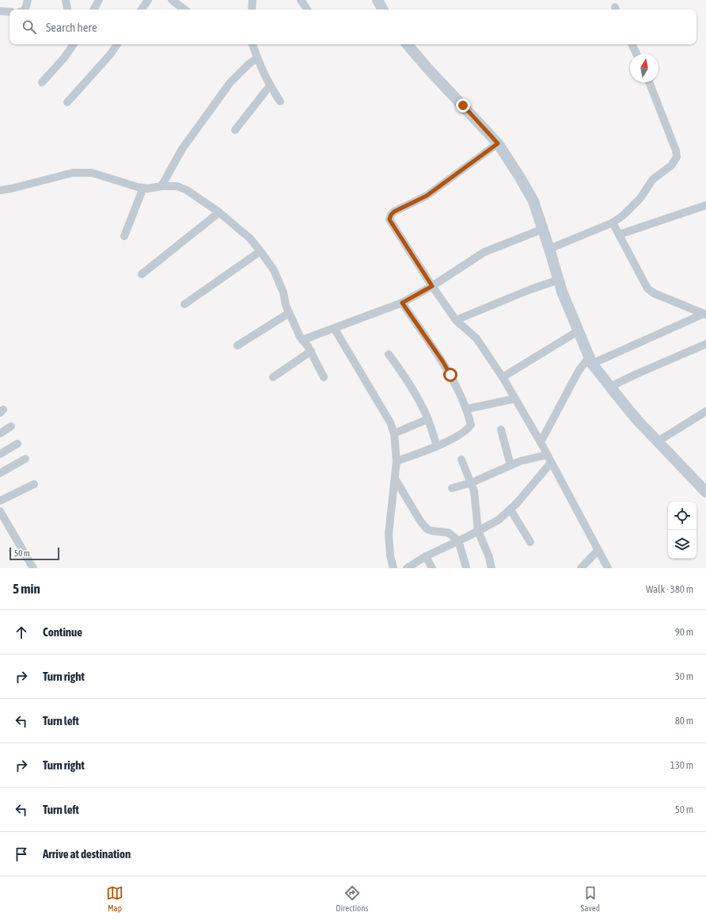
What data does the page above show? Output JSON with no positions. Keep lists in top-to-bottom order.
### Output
{
  "scale_bar": "50 m",
  "north": "top",
  "page": {
    "search": "Search here",
    "scale": "50 m",
    "heading": ["5 min", "Walk · 380 m"],
    "list": [
      ["Continue", "90 m"],
      ["Turn right", "30 m"],
      ["Turn left", "80 m"],
      ["Turn right", "130 m"],
      ["Turn left", "50 m"],
      "Arrive at destination"
    ],
    "nav": ["Map", "Directions", "Saved"]
  }
}
